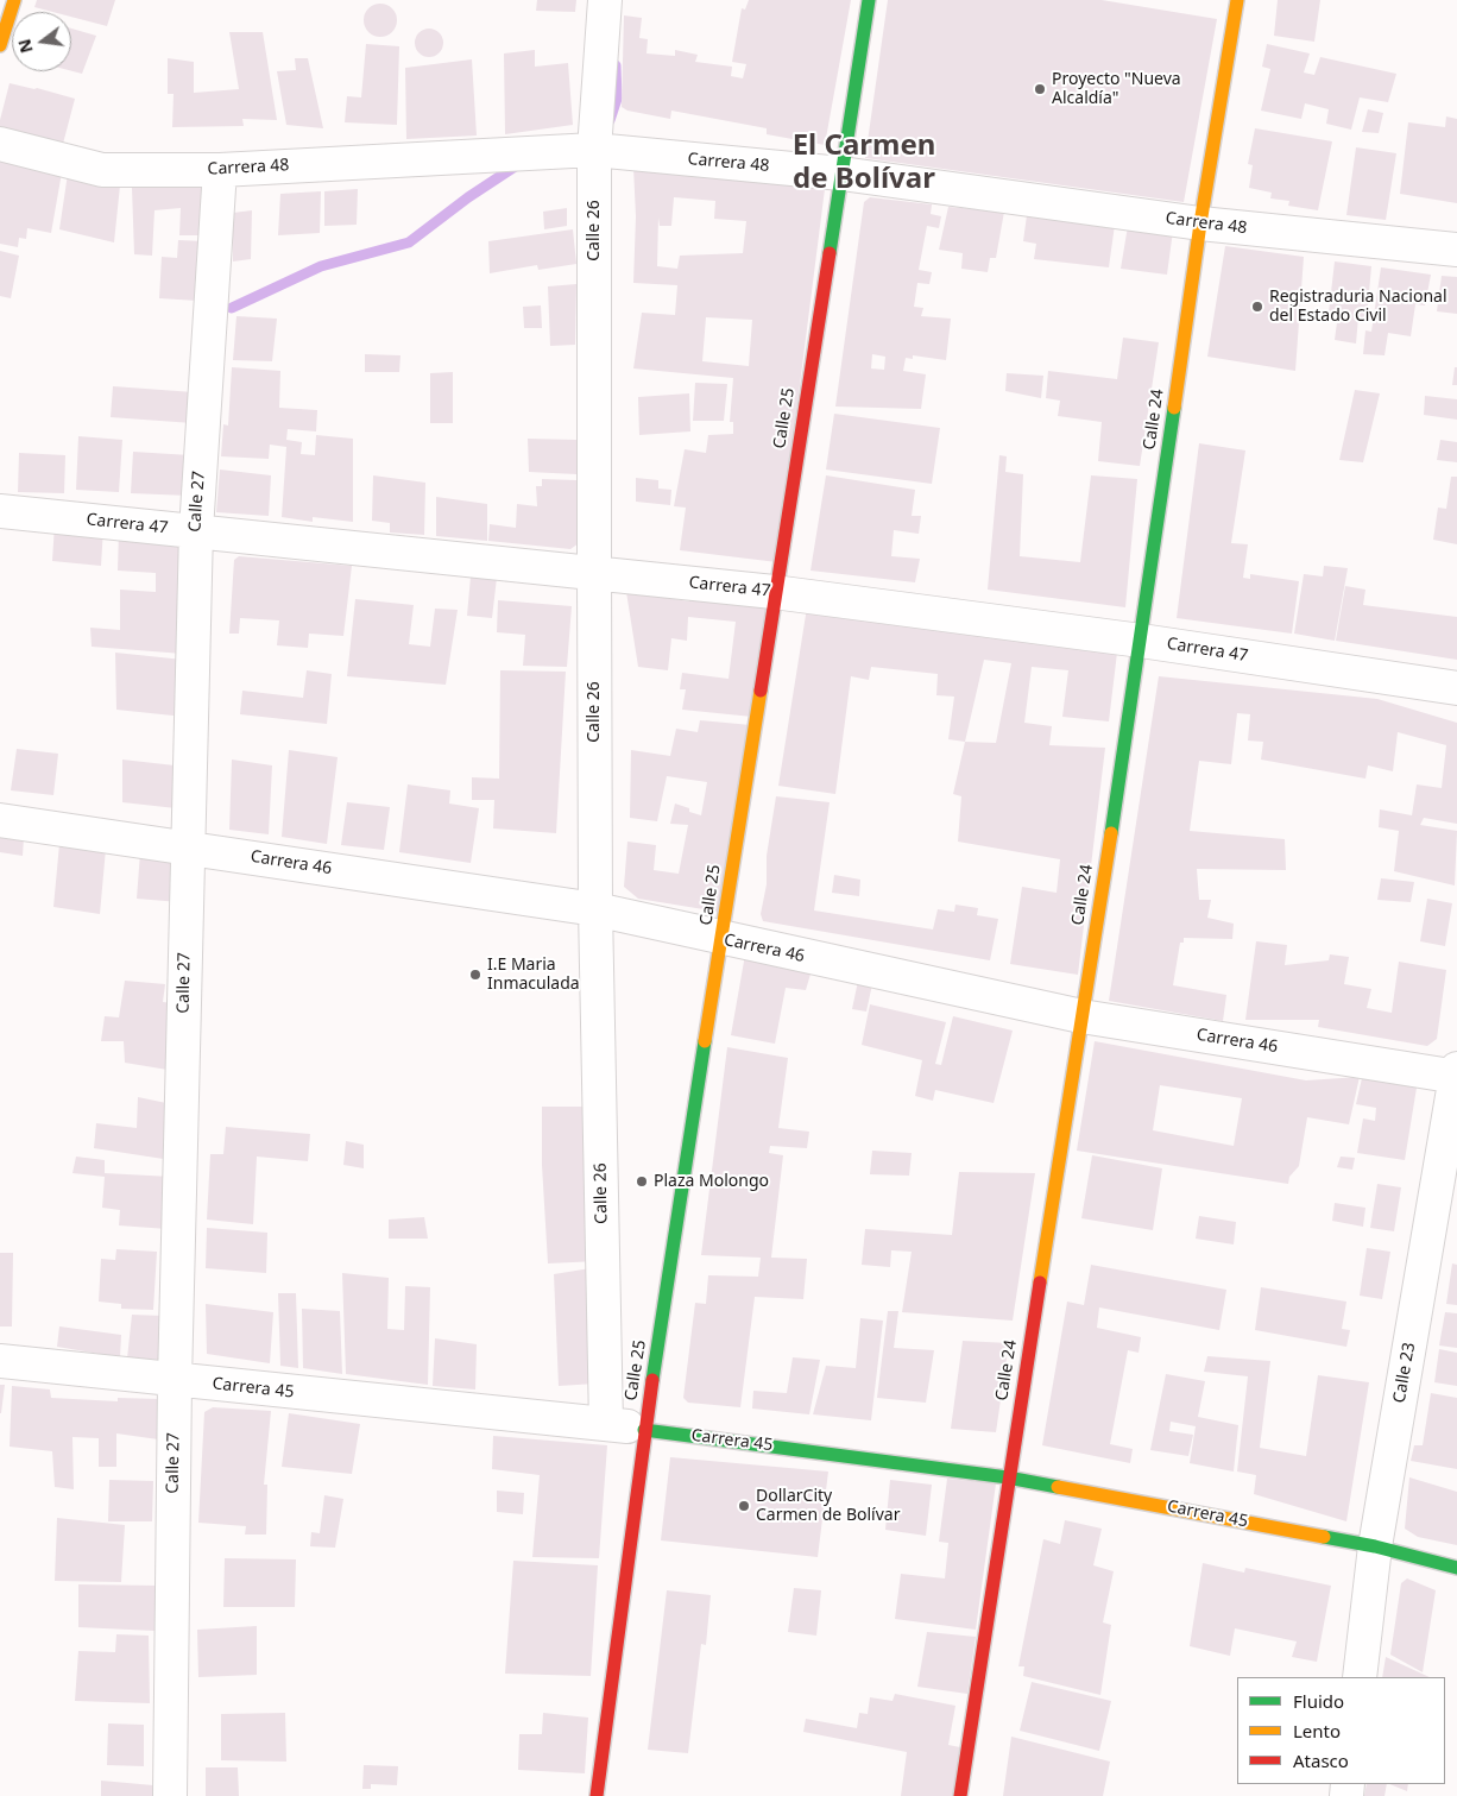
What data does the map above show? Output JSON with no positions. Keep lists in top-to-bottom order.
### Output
{
  "streets": {
    "street": [
      "Carrera 48",
      "Calle 26",
      "Calle 25",
      "Calle 24",
      "Calle 27",
      "Carrera 47",
      "Carrera 46",
      "Calle 23",
      "Carrera 45"
    ]
  },
  "crossings": [
    ["Carrera 48", "Calle 26"],
    ["Carrera 48", "Calle 25"],
    ["Carrera 48", "Calle 24"],
    ["Carrera 48", "Calle 27"],
    ["Calle 26", "Carrera 47"],
    ["Calle 26", "Carrera 46"],
    ["Calle 26", "Carrera 45"],
    ["Calle 25", "Carrera 47"],
    ["Calle 25", "Carrera 46"],
    ["Calle 25", "Carrera 45"],
    ["Calle 24", "Carrera 47"],
    ["Calle 24", "Carrera 46"],
    ["Calle 24", "Carrera 45"],
    ["Calle 27", "Carrera 47"],
    ["Calle 27", "Carrera 46"],
    ["Calle 27", "Carrera 45"],
    ["Carrera 46", "Calle 23"],
    ["Calle 23", "Carrera 45"]
  ],
  "districts": ["El Carmen de Bolívar"],
  "places": [
    "Proyecto \"Nueva Alcaldía\"",
    "Registraduria Nacional del Estado Civil",
    "I.E Maria Inmaculada",
    "Plaza Molongo",
    "DollarCity Carmen de Bolívar"
  ],
  "legend": ["Fluido", "Lento", "Atasco"],
  "north": "left"
}
